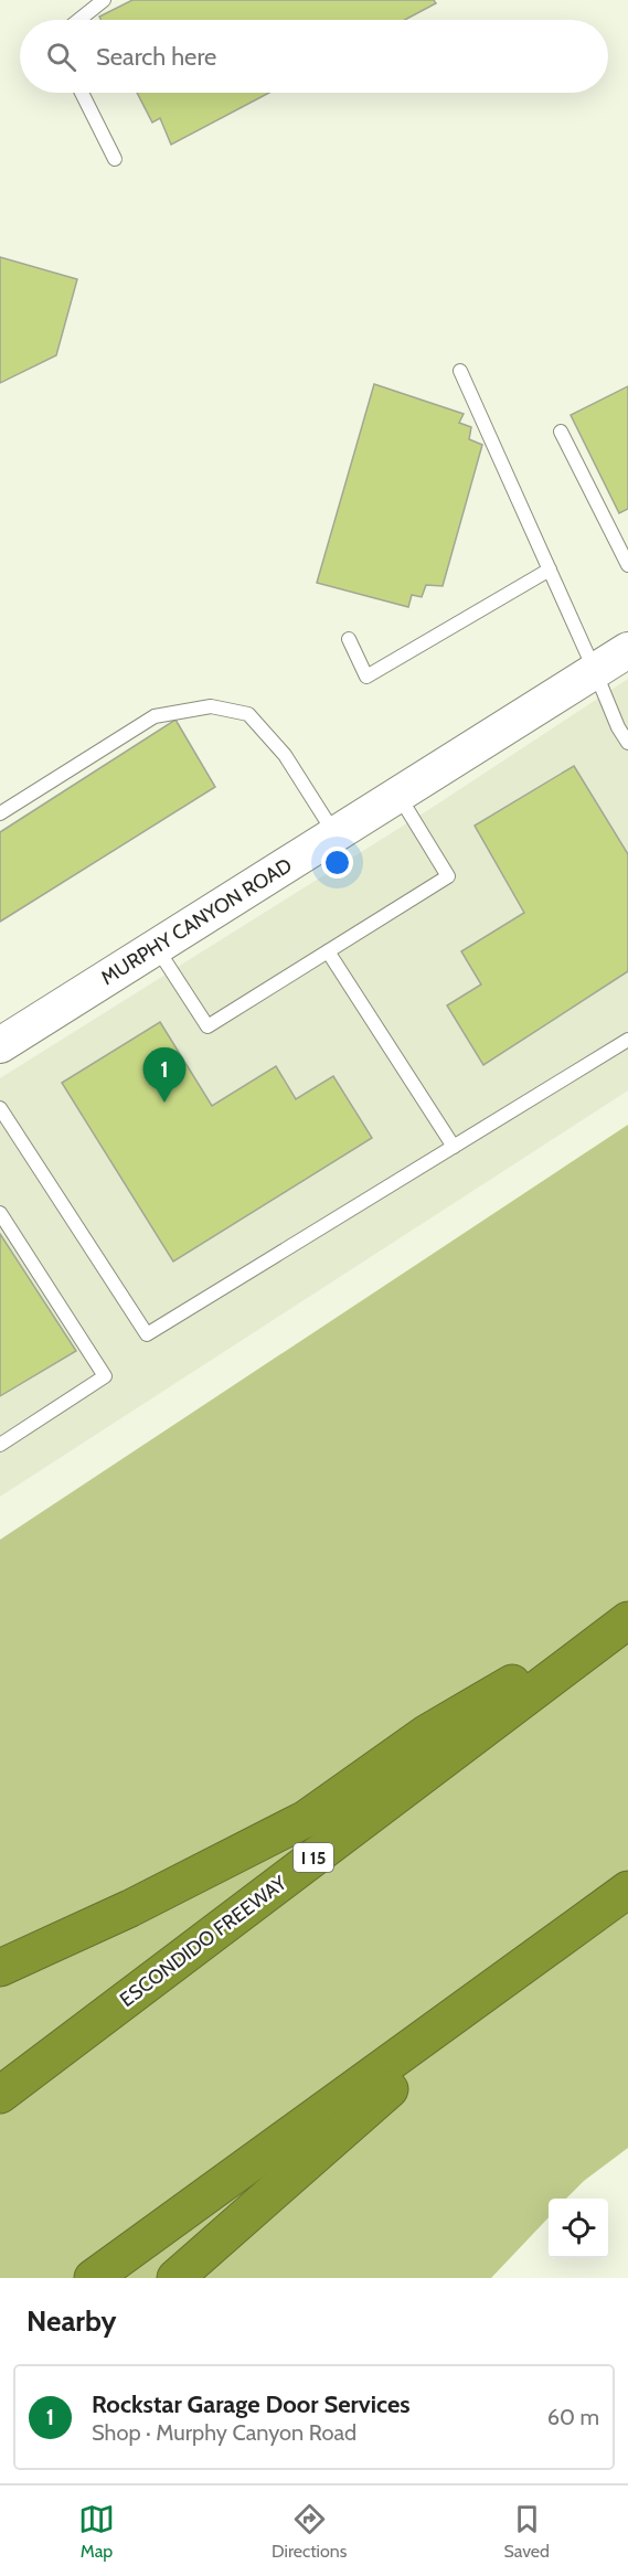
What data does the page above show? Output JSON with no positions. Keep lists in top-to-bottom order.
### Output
{
  "streets": {
    "highway": ["I 15", "ESCONDIDO FREEWAY"],
    "main road": ["MURPHY CANYON ROAD"]
  },
  "page": {
    "search": "Search here",
    "pins": "1",
    "heading": "Nearby",
    "list": [
      {
        "mark": "1",
        "name": "Rockstar Garage Door Services",
        "note": "Shop · Murphy Canyon Road",
        "value": "60 m"
      }
    ],
    "nav": ["Map", "Directions", "Saved"]
  }
}
